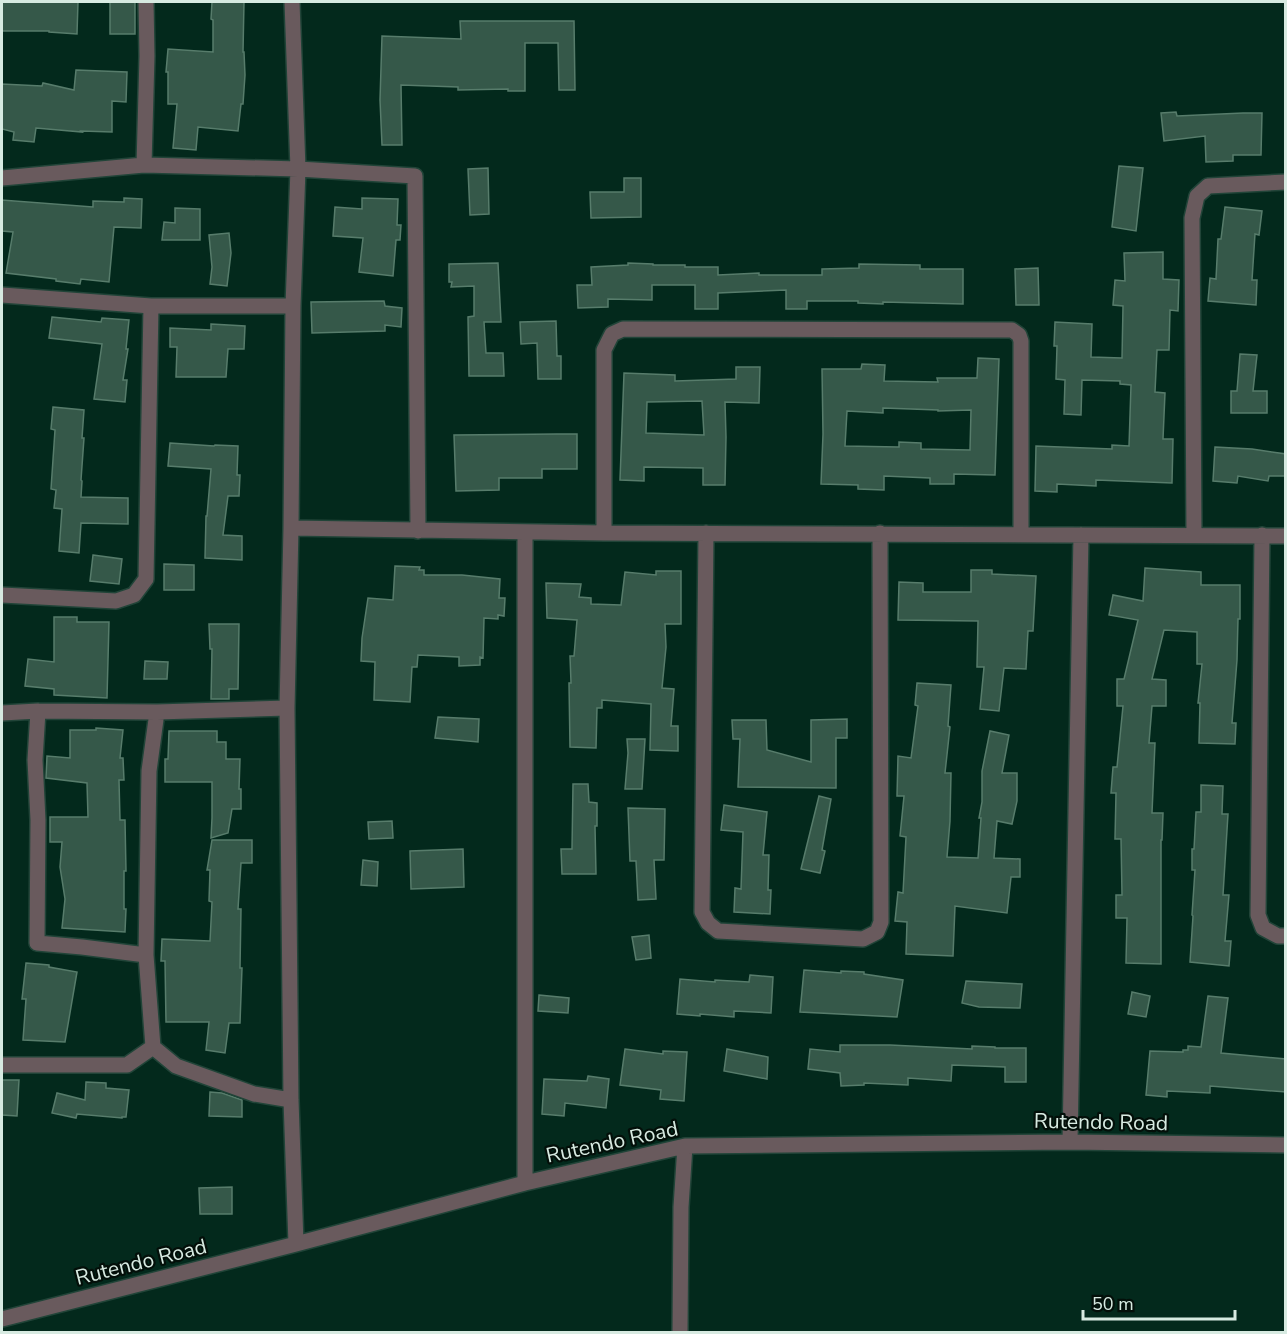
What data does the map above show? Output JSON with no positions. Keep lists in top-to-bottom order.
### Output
{
  "streets": {
    "street": ["Rutendo Road"]
  },
  "scale_bar": "50 m"
}
